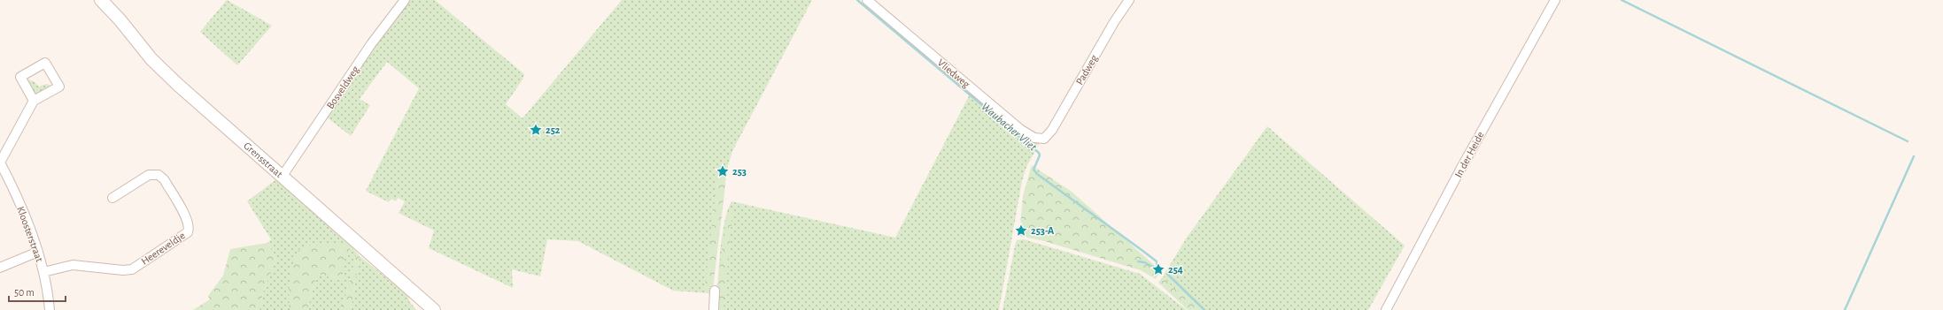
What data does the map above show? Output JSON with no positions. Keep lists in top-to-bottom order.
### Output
{
  "streets": {
    "main road": ["Grensstraat"],
    "street": [
      "Padweg",
      "Vliedweg",
      "Bosveldweg",
      "In der Heide",
      "Kloosterstraat",
      "Heereveldje"
    ]
  },
  "crossings": [
    ["Padweg", "Vliedweg"],
    ["Bosveldweg", "Grensstraat"],
    ["Kloosterstraat", "Heereveldje"]
  ],
  "water": ["Waubacher Vliet"],
  "places": {
    "place": [
      "252",
      "253",
      "253-A",
      "254"
    ]
  },
  "scale_bar": "50 m"
}
